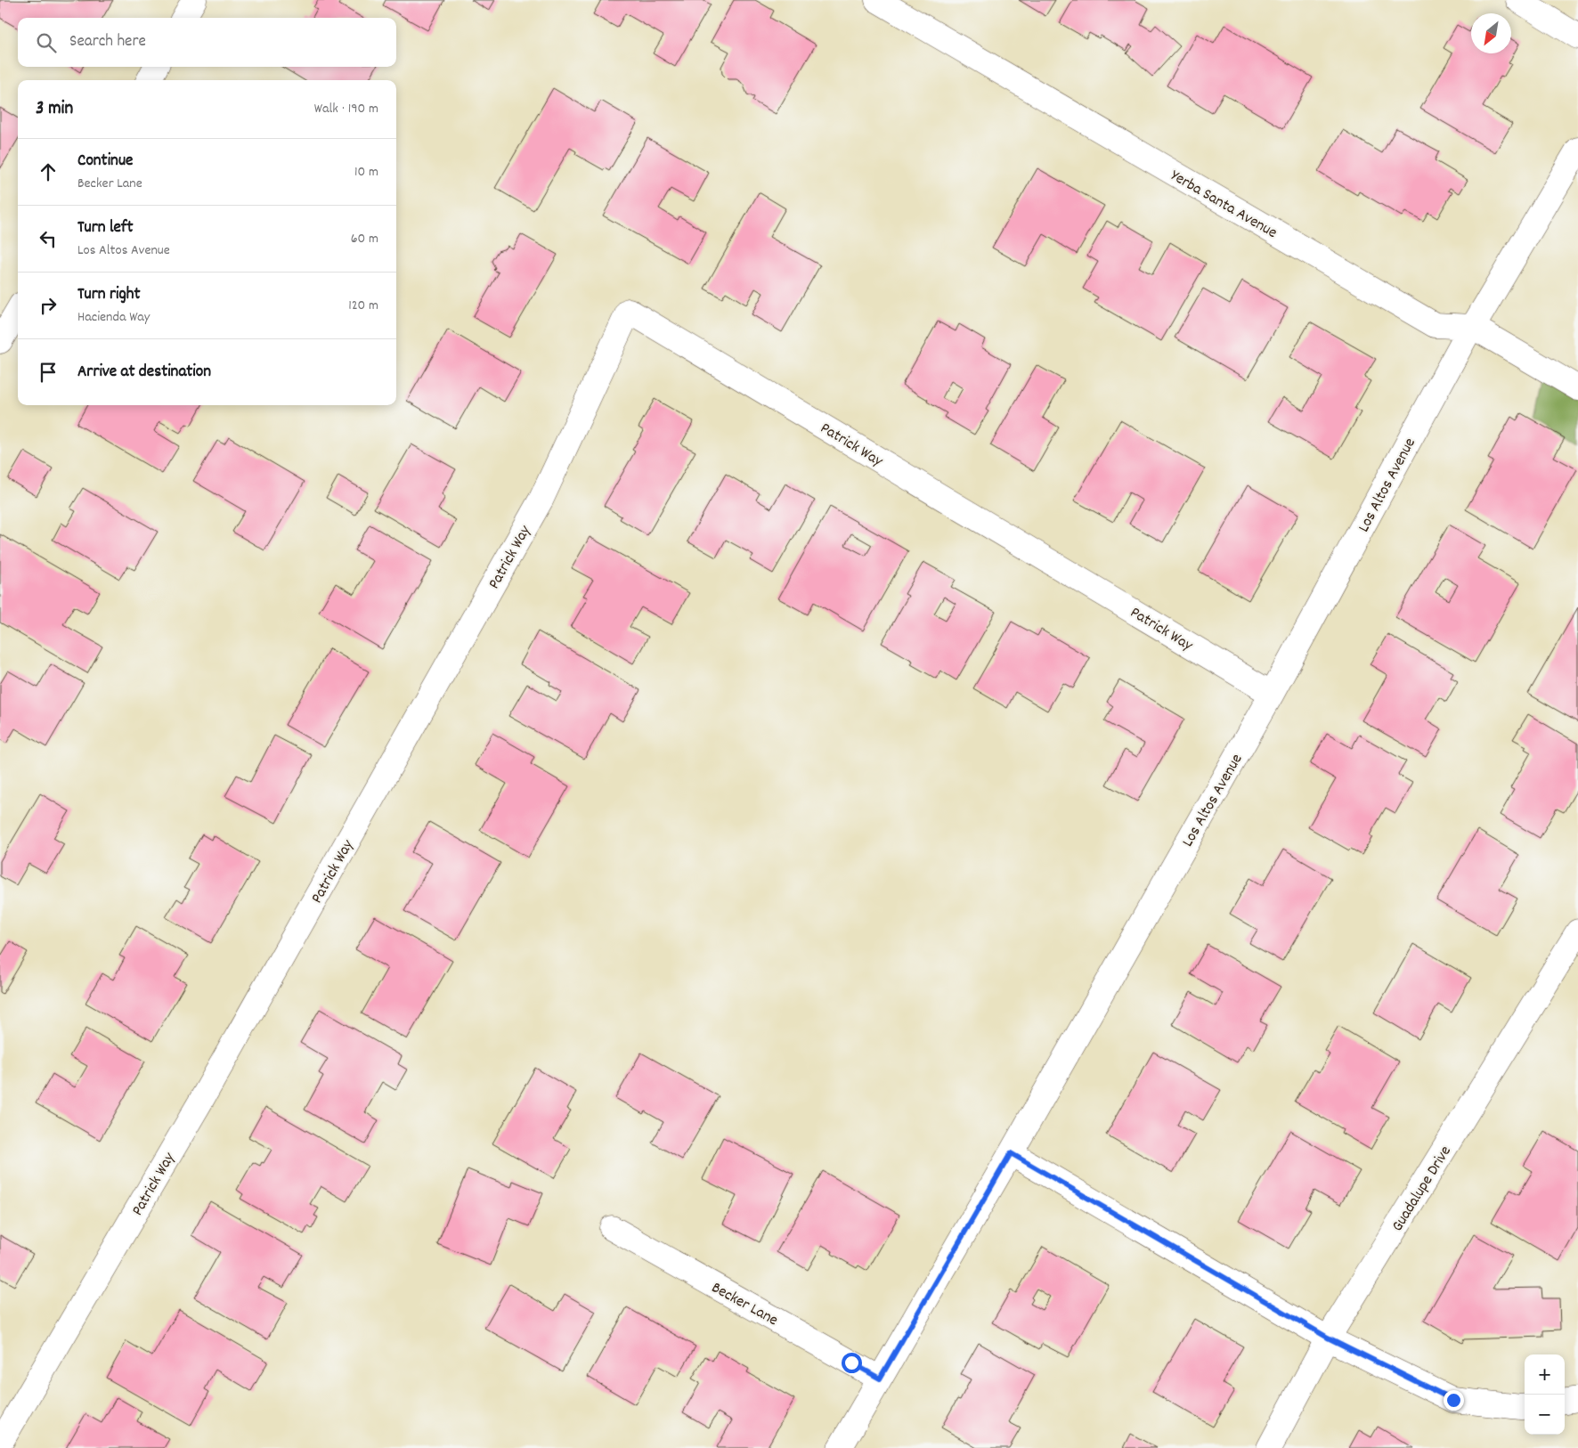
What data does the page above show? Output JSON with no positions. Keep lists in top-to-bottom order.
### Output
{
  "streets": {
    "street": [
      "Yerba Santa Avenue",
      "Patrick Way",
      "Los Altos Avenue",
      "Guadalupe Drive",
      "Becker Lane"
    ]
  },
  "crossings": [
    ["Yerba Santa Avenue", "Los Altos Avenue"],
    ["Patrick Way", "Los Altos Avenue"],
    ["Los Altos Avenue", "Becker Lane"]
  ],
  "north": "bottom left",
  "page": {
    "search": "Search here",
    "heading": ["3 min", "Walk · 190 m"],
    "list": [
      ["Continue", "Becker Lane", "10 m"],
      ["Turn left", "Los Altos Avenue", "60 m"],
      ["Turn right", "Hacienda Way", "120 m"],
      "Arrive at destination"
    ],
    "map_buttons": ["+", "−"]
  }
}
